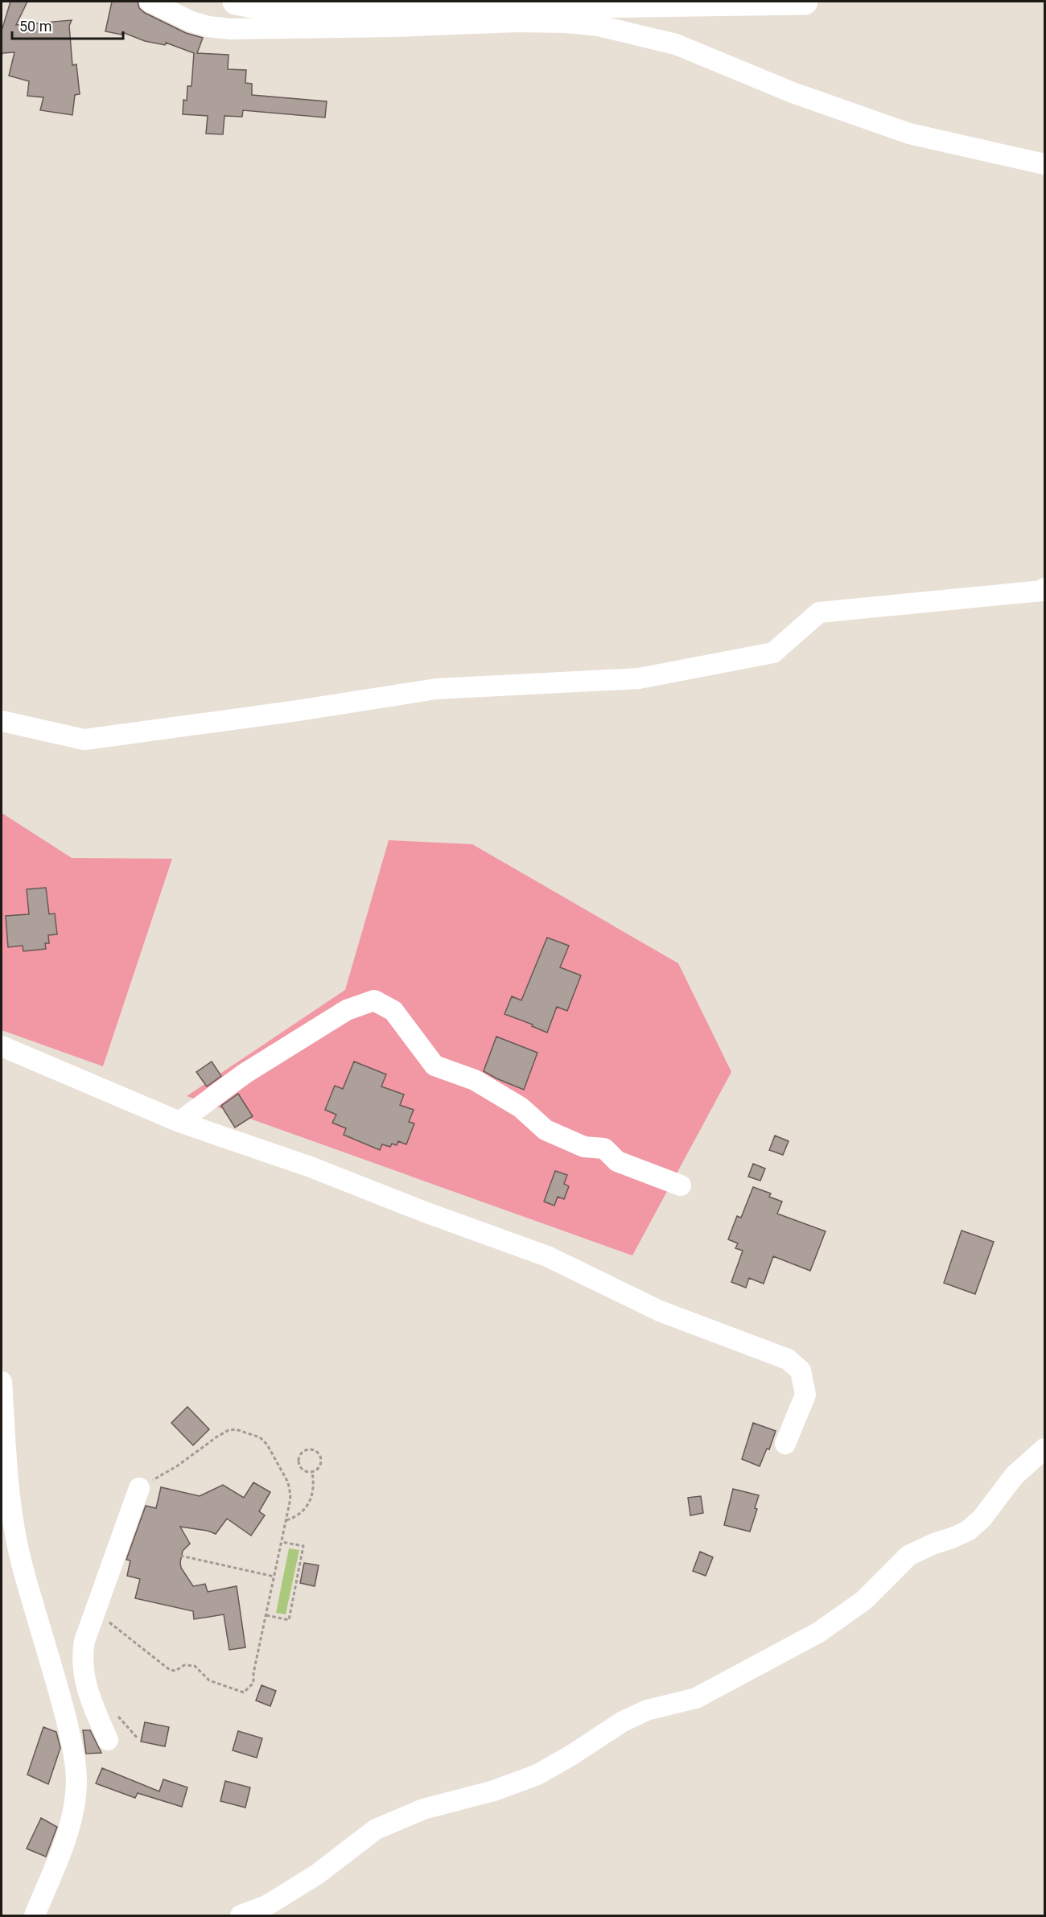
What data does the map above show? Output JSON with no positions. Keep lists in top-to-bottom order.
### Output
{
  "scale_bar": "50 m"
}
